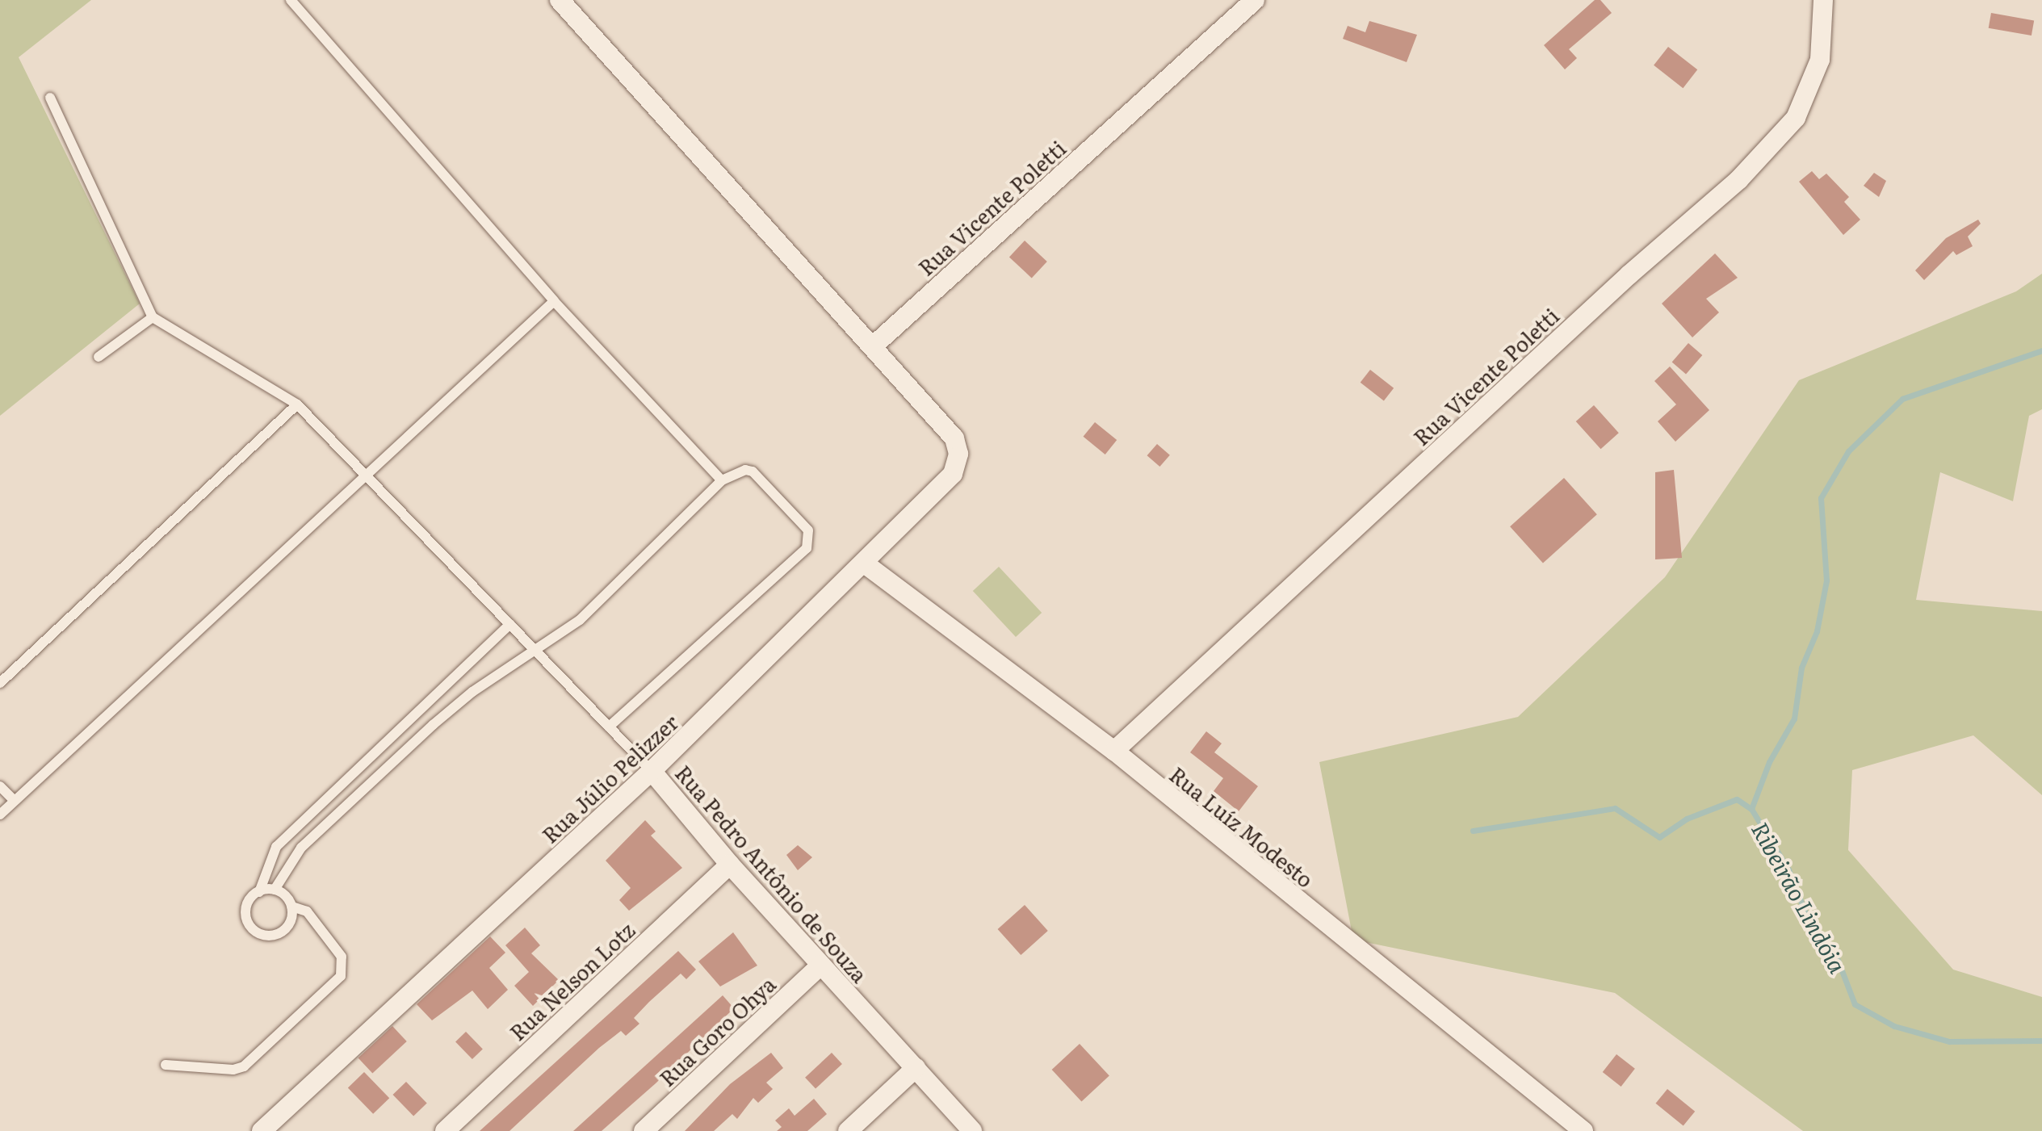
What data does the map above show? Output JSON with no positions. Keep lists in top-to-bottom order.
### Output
{
  "streets": {
    "street": [
      "Rua Vicente Poletti",
      "Rua Júlio Pelizzer",
      "Rua Luíz Modesto",
      "Rua Pedro Antônio de Souza",
      "Rua Nelson Lotz",
      "Rua Goro Ohya"
    ]
  },
  "crossings": [
    ["Rua Vicente Poletti", "Rua Júlio Pelizzer"],
    ["Rua Vicente Poletti", "Rua Luíz Modesto"],
    ["Rua Júlio Pelizzer", "Rua Luíz Modesto"],
    ["Rua Júlio Pelizzer", "Rua Pedro Antônio de Souza"],
    ["Rua Pedro Antônio de Souza", "Rua Nelson Lotz"],
    ["Rua Pedro Antônio de Souza", "Rua Goro Ohya"]
  ],
  "water": ["Ribeirão Lindóia"]
}
